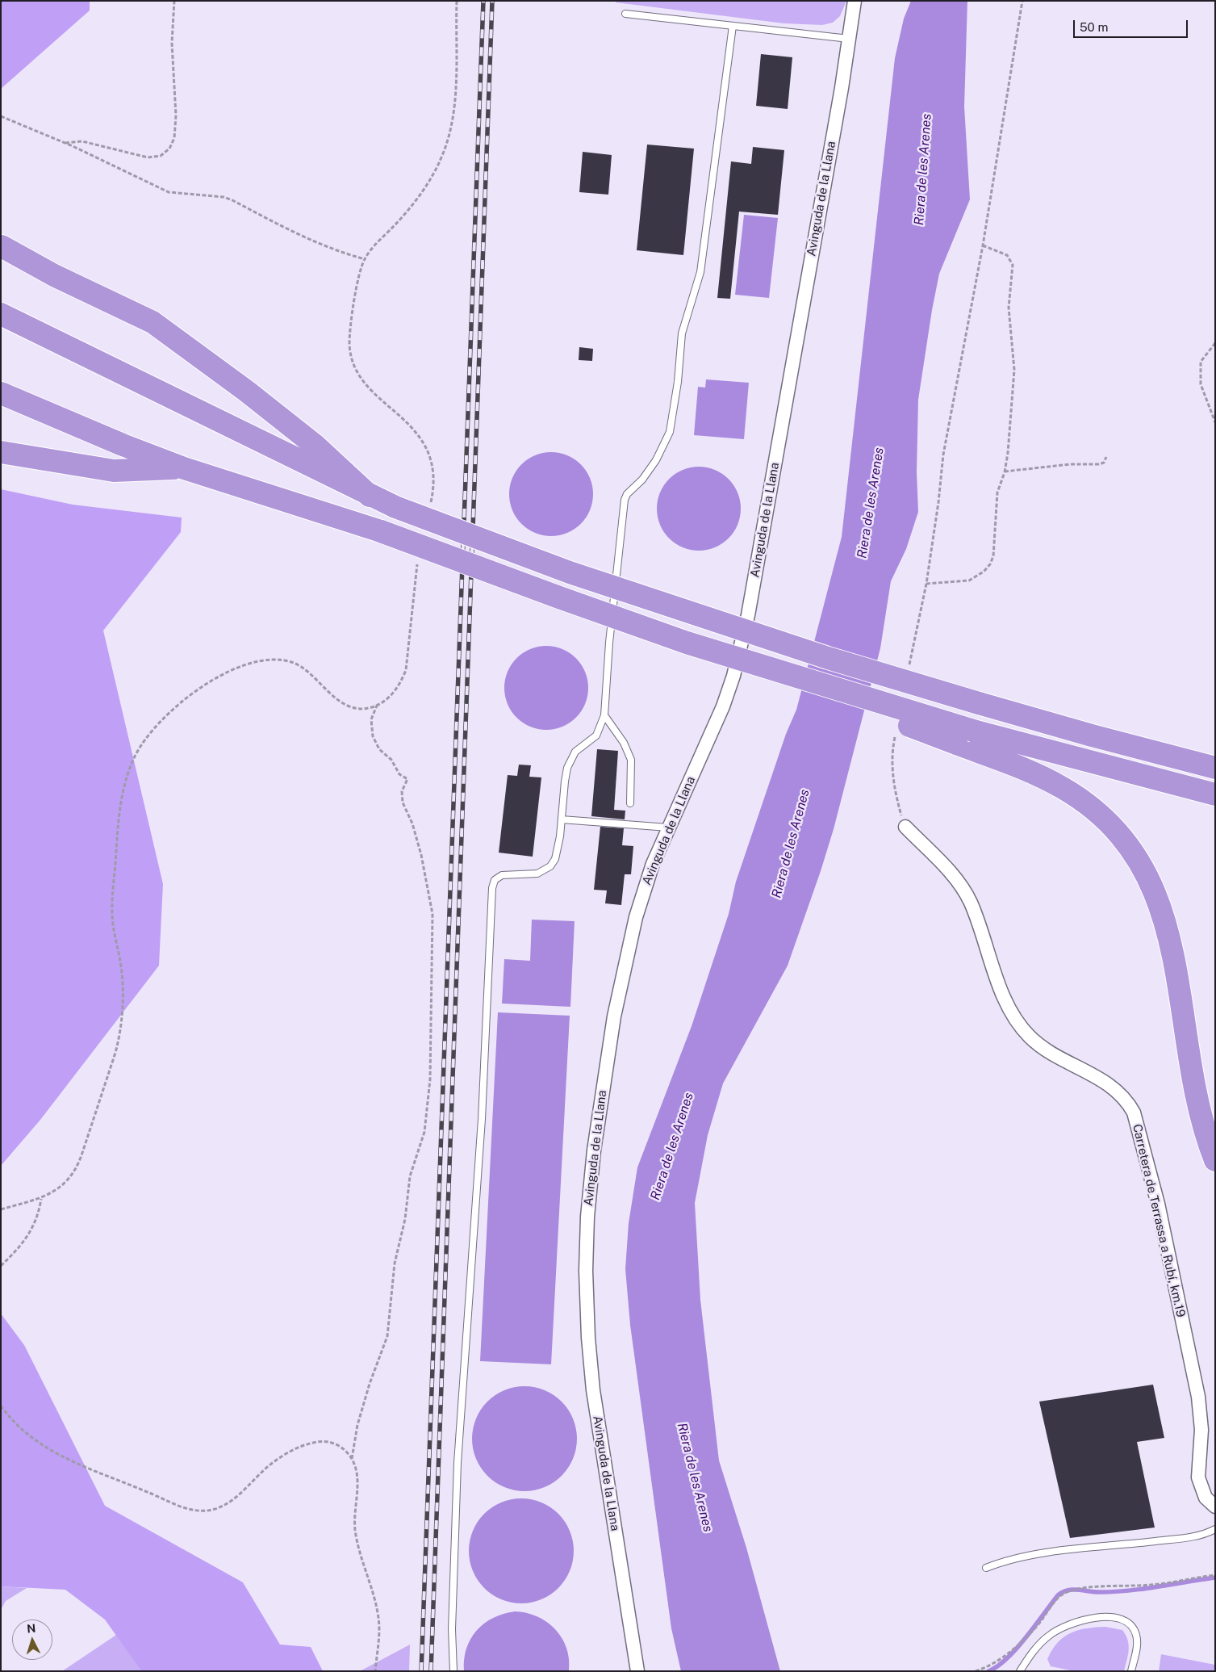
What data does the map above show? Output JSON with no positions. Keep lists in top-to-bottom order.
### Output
{
  "streets": {
    "street": ["Avinguda de la Llana", "Carretera de Terrassa a Rubí, km.19"]
  },
  "water": ["Riera de les Arenes"],
  "scale_bar": "50 m",
  "north": "top"
}
